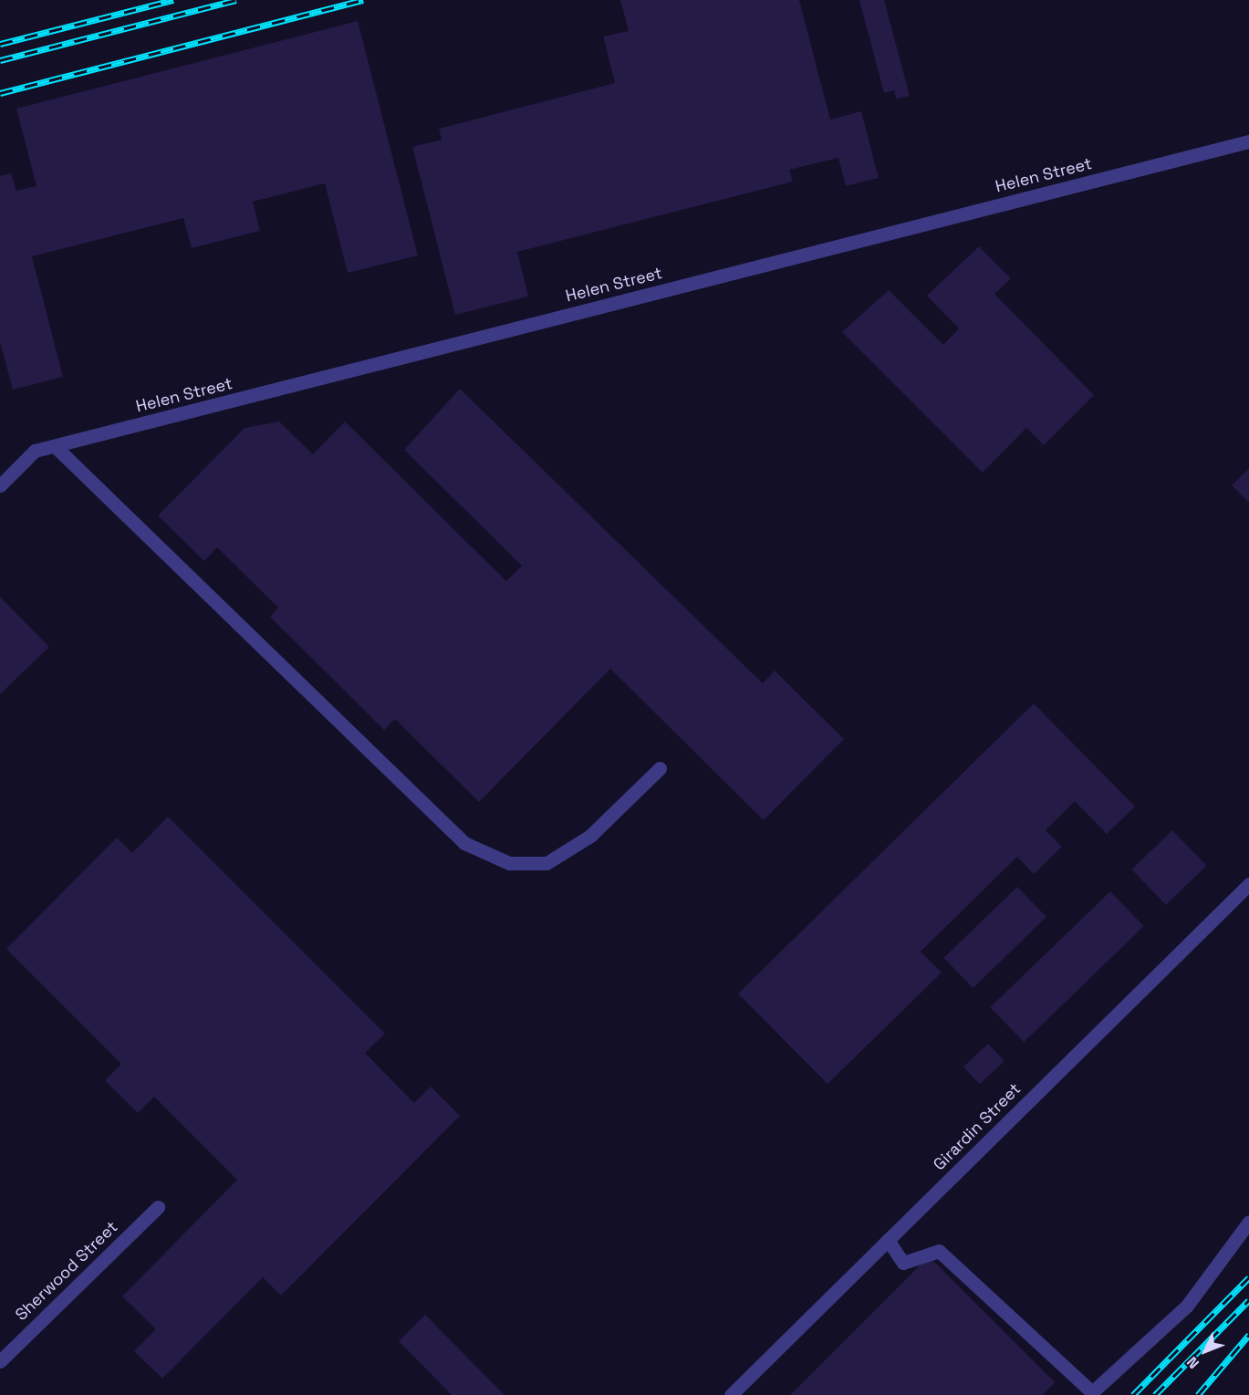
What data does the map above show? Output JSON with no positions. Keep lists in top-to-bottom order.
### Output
{
  "streets": {
    "street": ["Helen Street", "Girardin Street", "Sherwood Street"]
  },
  "north": "bottom left"
}
